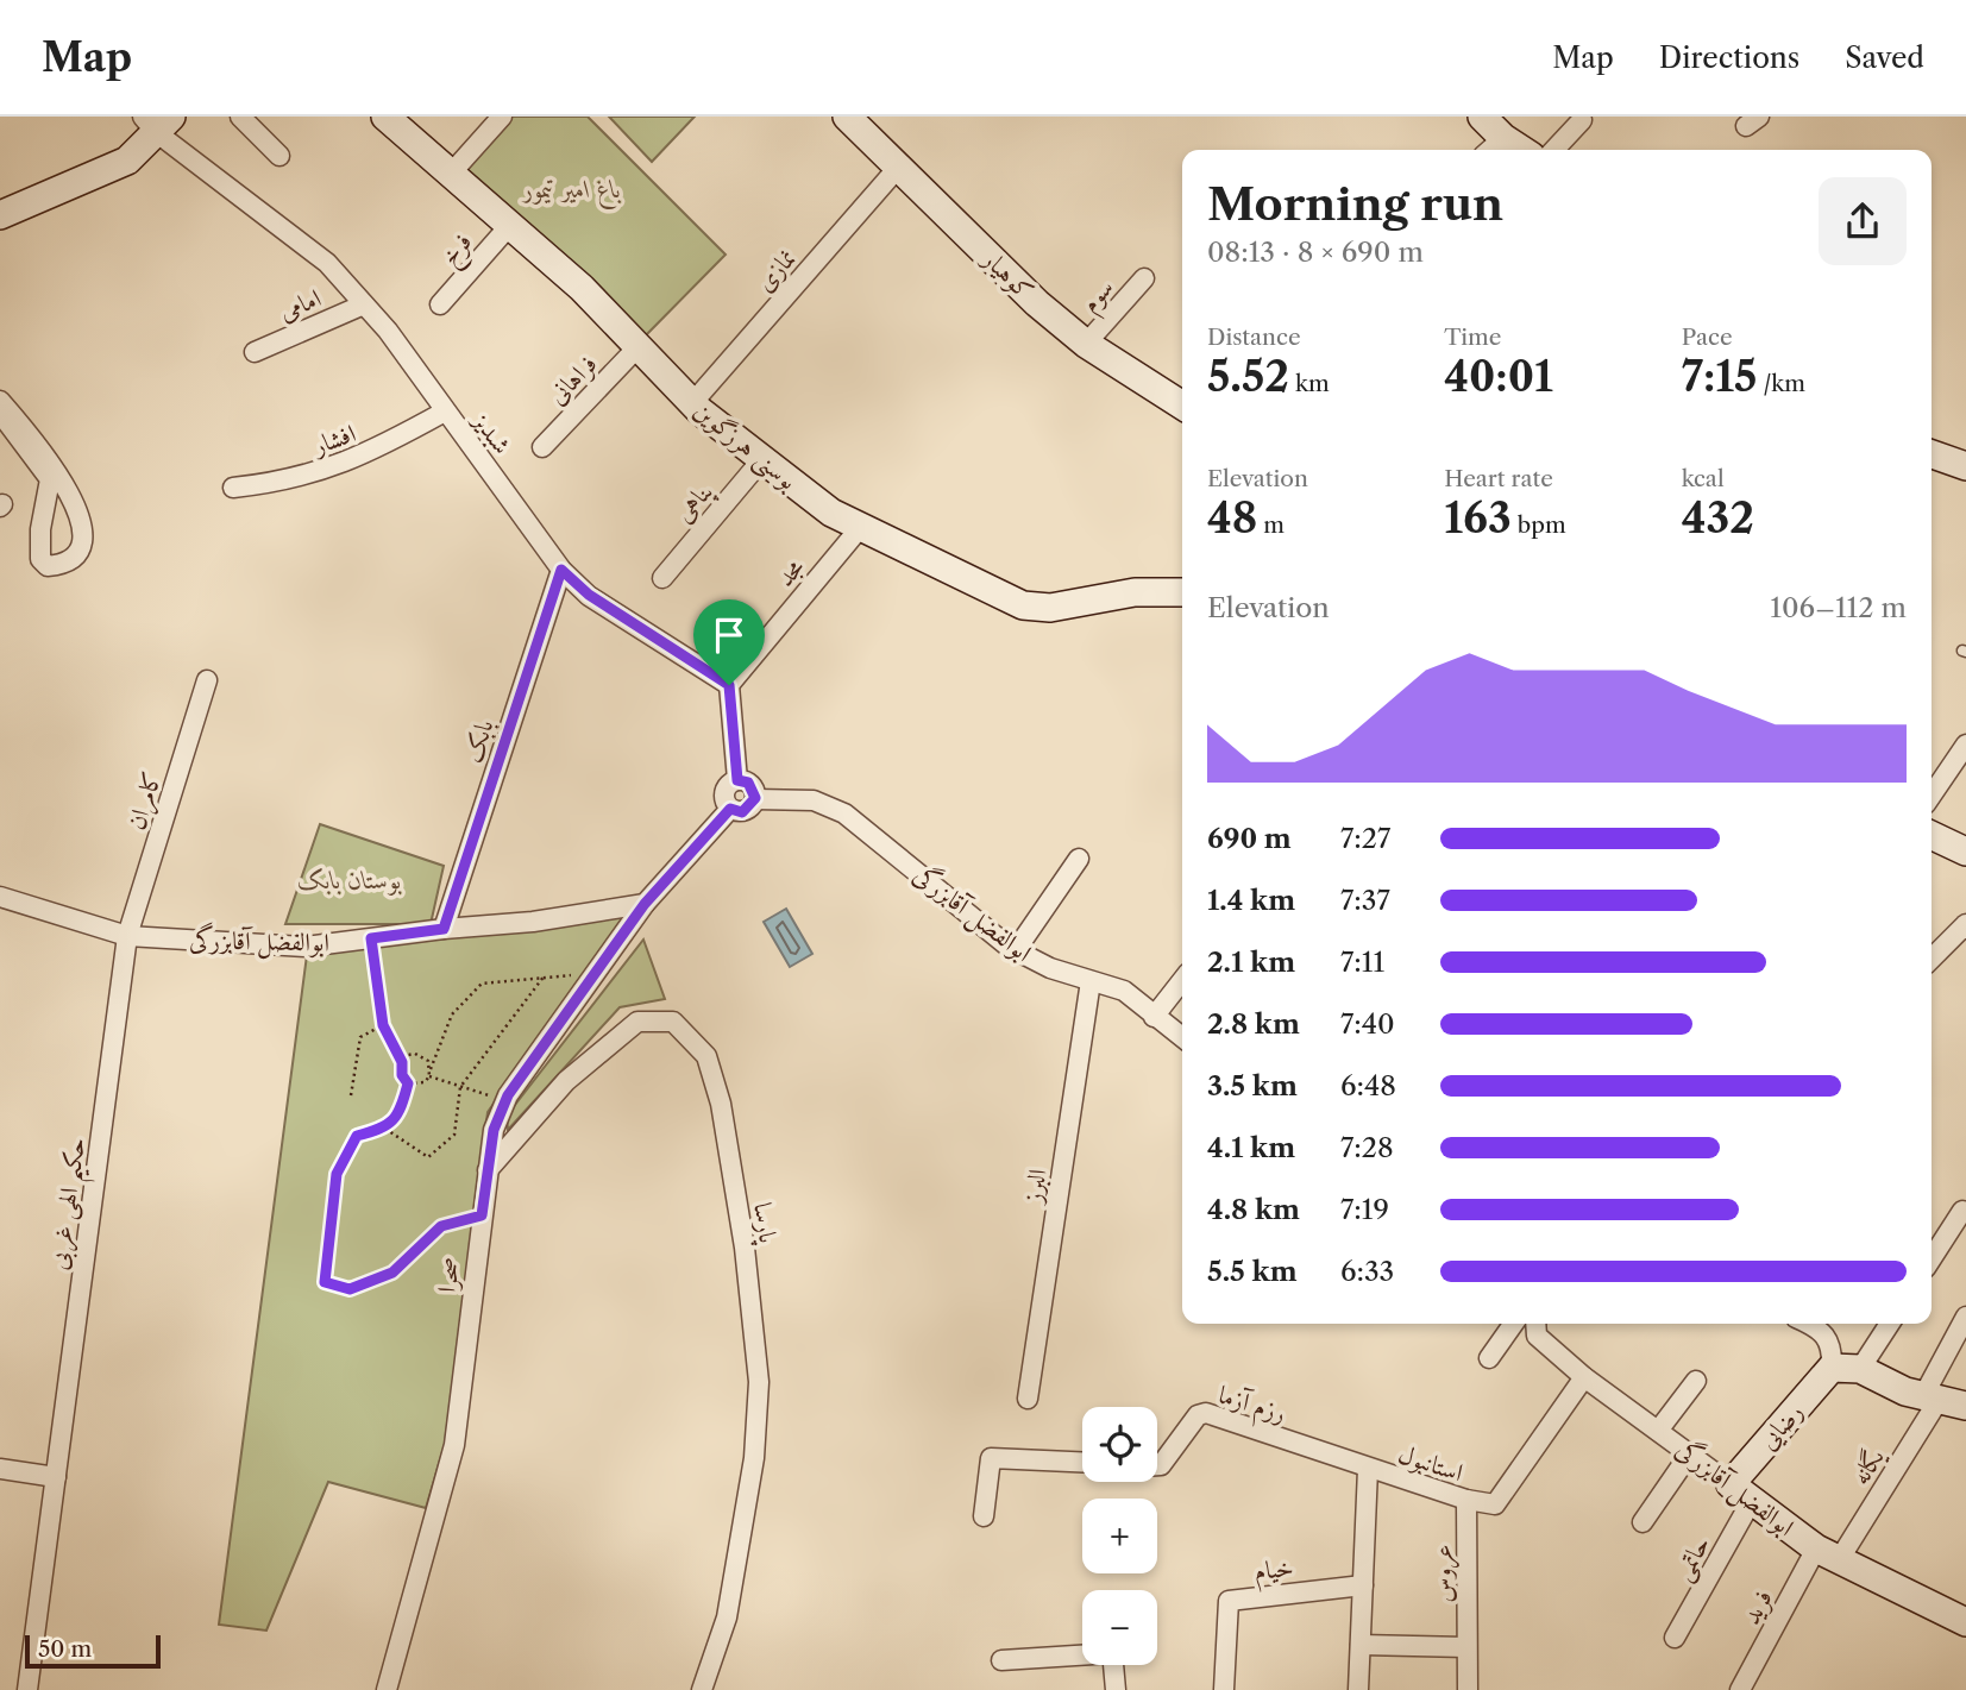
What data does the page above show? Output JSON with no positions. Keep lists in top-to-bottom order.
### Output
{
  "streets": {
    "street": [
      "فرخ",
      "نمازی",
      "کوهیار",
      "سوم",
      "امامی",
      "فراهانی",
      "شبدیز",
      "افشار",
      "بوسنی هرزگوین",
      "پناهی",
      "مجد",
      "بابک",
      "کامران",
      "ابوالفضل آقابزرگی",
      "البرز",
      "حکیم الهی غربی",
      "پارسا",
      "صحرا",
      "رزم آزما",
      "رضایی",
      "استانبول",
      "یگانه",
      "حاتمی",
      "خیام",
      "عروس",
      "فرید"
    ]
  },
  "crossings": [
    ["فرخ", "بوسنی هرزگوین"],
    ["نمازی", "کوهیار"],
    ["نمازی", "بوسنی هرزگوین"],
    ["کوهیار", "سوم"],
    ["امامی", "شبدیز"],
    ["فراهانی", "بوسنی هرزگوین"],
    ["شبدیز", "افشار"],
    ["شبدیز", "مجد"],
    ["شبدیز", "بابک"],
    ["بوسنی هرزگوین", "پناهی"],
    ["بوسنی هرزگوین", "مجد"],
    ["بابک", "ابوالفضل آقابزرگی"],
    ["کامران", "ابوالفضل آقابزرگی"],
    ["کامران", "حکیم الهی غربی"],
    ["ابوالفضل آقابزرگی", "البرز"],
    ["ابوالفضل آقابزرگی", "حکیم الهی غربی"],
    ["ابوالفضل آقابزرگی", "صحرا"],
    ["ابوالفضل آقابزرگی", "رضایی"],
    ["ابوالفضل آقابزرگی", "استانبول"],
    ["ابوالفضل آقابزرگی", "یگانه"],
    ["ابوالفضل آقابزرگی", "حاتمی"],
    ["ابوالفضل آقابزرگی", "فرید"],
    ["پارسا", "صحرا"],
    ["رزم آزما", "استانبول"],
    ["استانبول", "خیام"],
    ["استانبول", "عروس"],
    ["یگانه", "فرید"]
  ],
  "parks": ["باغ امیر تیمور", "بوستان بابک"],
  "scale_bar": "50 m",
  "page": {
    "header": "Map",
    "nav": ["Map", "Directions", "Saved"],
    "heading": ["Morning run", "08:13 · 8 × 690 m"],
    "stats": [
      ["Distance", "5.52 km"],
      ["Time", "40:01"],
      ["Pace", "7:15 /km"],
      ["Elevation", "48 m"],
      ["Heart rate", "163 bpm"],
      ["kcal", "432"]
    ],
    "chart": ["Elevation", "106–112 m"],
    "list": [
      {
        "name": "690 m",
        "note": "7:27"
      },
      {
        "name": "1.4 km",
        "note": "7:37"
      },
      {
        "name": "2.1 km",
        "note": "7:11"
      },
      {
        "name": "2.8 km",
        "note": "7:40"
      },
      {
        "name": "3.5 km",
        "note": "6:48"
      },
      {
        "name": "4.1 km",
        "note": "7:28"
      },
      {
        "name": "4.8 km",
        "note": "7:19"
      },
      {
        "name": "5.5 km",
        "note": "6:33"
      }
    ],
    "map_buttons": ["+", "−"],
    "scale": "50 m"
  }
}
